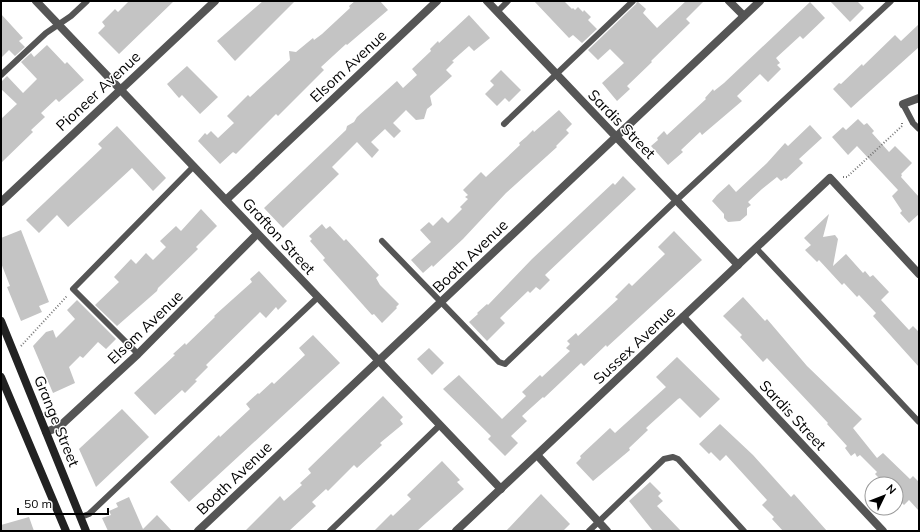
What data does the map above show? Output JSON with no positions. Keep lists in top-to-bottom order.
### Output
{
  "streets": {
    "main road": ["Grange Street"],
    "street": [
      "Elsom Avenue",
      "Pioneer Avenue",
      "Sardis Street",
      "Grafton Street",
      "Booth Avenue",
      "Sussex Avenue"
    ]
  },
  "crossings": [
    ["Elsom Avenue", "Grafton Street"],
    ["Elsom Avenue", "Grange Street"],
    ["Pioneer Avenue", "Grafton Street"],
    ["Sardis Street", "Booth Avenue"],
    ["Sardis Street", "Sussex Avenue"],
    ["Grafton Street", "Booth Avenue"],
    ["Grafton Street", "Sussex Avenue"]
  ],
  "scale_bar": "50 m",
  "north": "top right"
}
